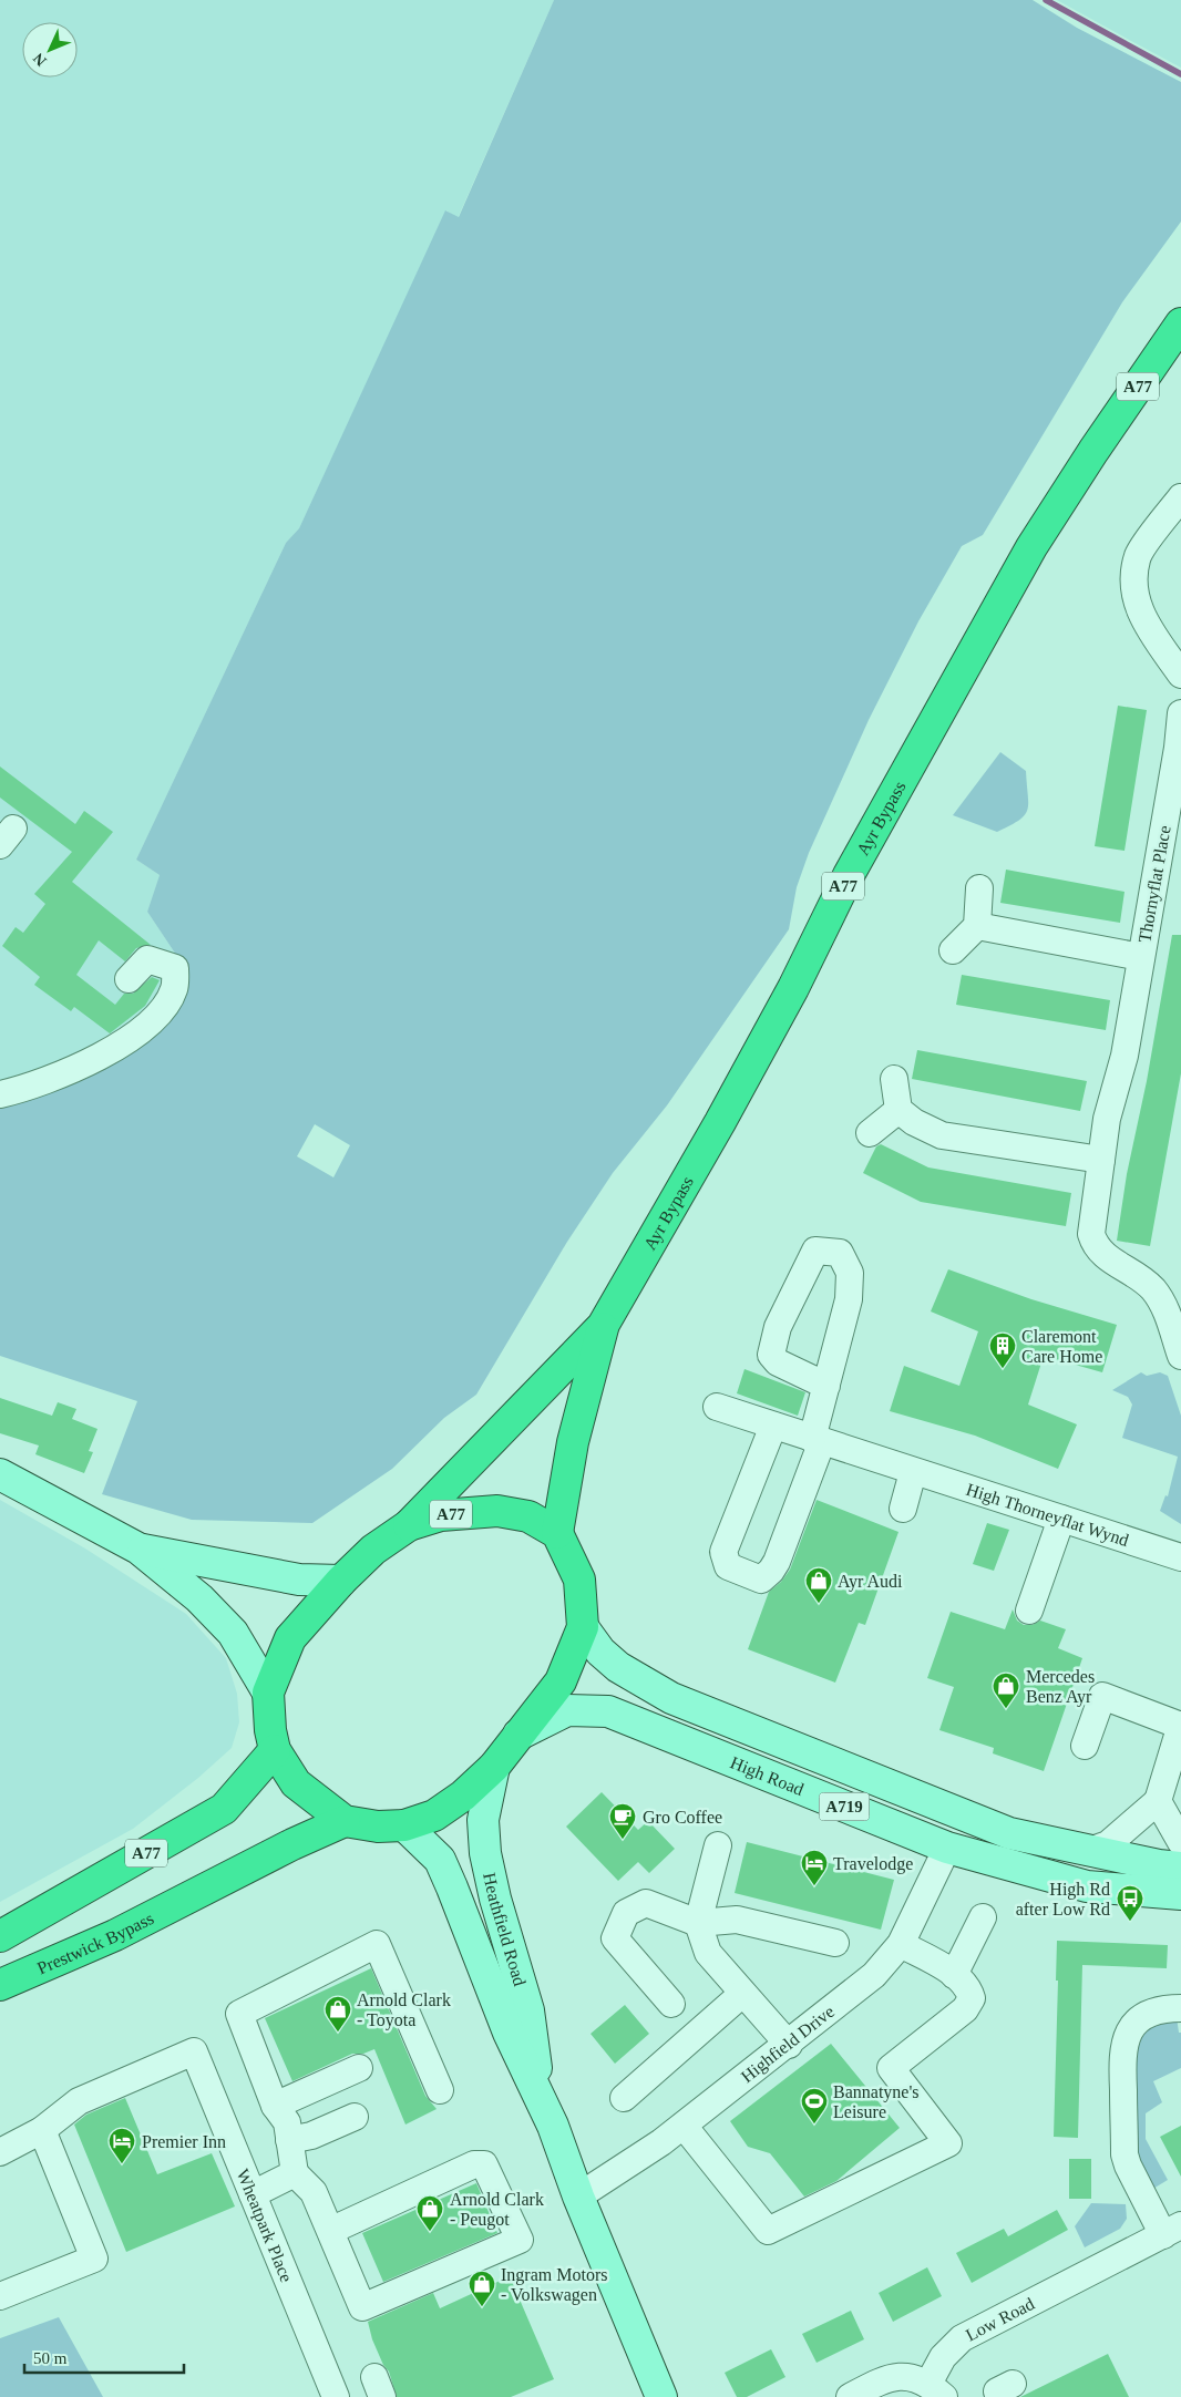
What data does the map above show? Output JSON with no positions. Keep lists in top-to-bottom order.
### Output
{
  "streets": {
    "highway": ["A77", "Ayr Bypass", "Prestwick Bypass"],
    "main road": ["High Road", "A719", "Heathfield Road"],
    "street": [
      "Thornyflat Place",
      "High Thorneyflat Wynd",
      "Highfield Drive",
      "Wheatpark Place",
      "Low Road"
    ]
  },
  "crossings": [
    ["A77", "Ayr Bypass"],
    ["A77", "High Road"],
    ["A77", "Heathfield Road"],
    ["A77", "Prestwick Bypass"],
    ["High Road", "Highfield Drive"],
    ["Heathfield Road", "Highfield Drive"]
  ],
  "places": {
    "building": ["Claremont Care Home"],
    "shop": [
      "Ayr Audi",
      "Mercedes Benz Ayr",
      "Arnold Clark - Toyota",
      "Arnold Clark - Peugot",
      "Ingram Motors - Volkswagen"
    ],
    "cafe": ["Gro Coffee"],
    "hotel": ["Travelodge", "Premier Inn"],
    "bus stop": ["High Rd after Low Rd"],
    "sports": ["Bannatyne's Leisure"]
  },
  "scale_bar": "50 m",
  "north": "bottom left"
}
